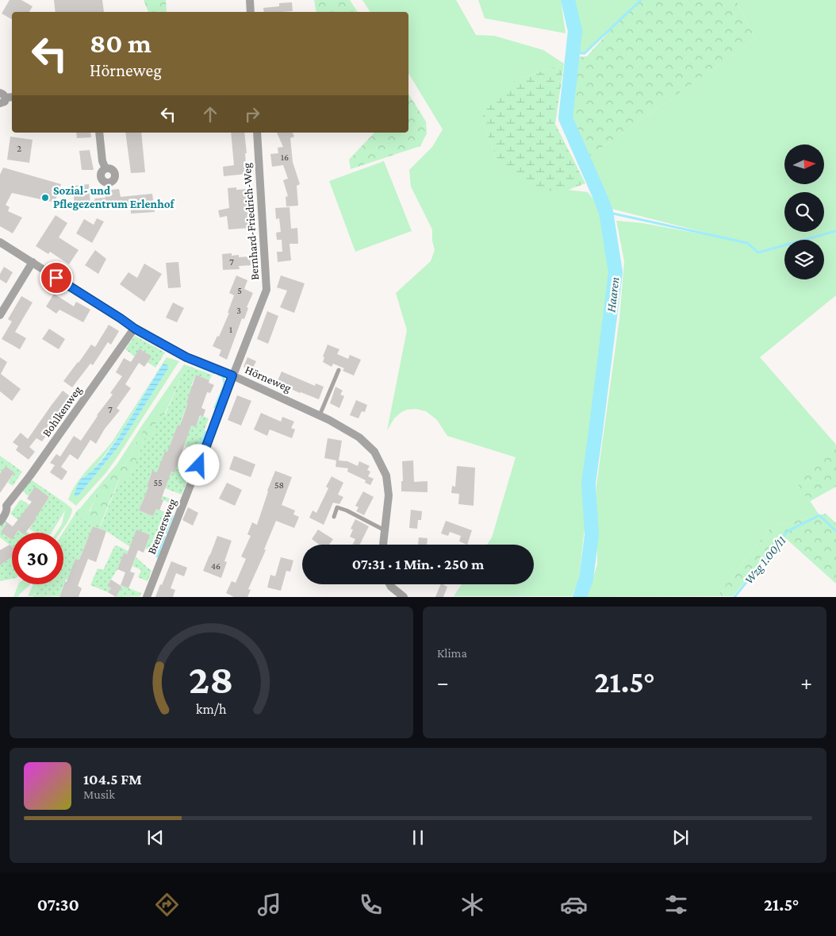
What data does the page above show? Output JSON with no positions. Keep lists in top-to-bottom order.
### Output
{
  "streets": {
    "street": [
      "Bernhard-Friedrich-Weg",
      "Hörneweg",
      "Bohlkenweg",
      "Bremersweg"
    ]
  },
  "crossings": [
    ["Bernhard-Friedrich-Weg", "Hörneweg"],
    ["Bernhard-Friedrich-Weg", "Bremersweg"],
    ["Hörneweg", "Bohlkenweg"],
    ["Hörneweg", "Bremersweg"]
  ],
  "water": ["Haaren", "Wzg 1.00/11"],
  "places": ["Sozial- und Pflegezentrum Erlenhof"],
  "house_numbers": [
    "2",
    "16",
    "7",
    "5",
    "3",
    "1",
    "7",
    "55",
    "58",
    "46"
  ],
  "north": "right",
  "page": {
    "turn": ["80 m", "Hörneweg"],
    "limit": "30",
    "trip": "07:31 · 1 Min. · 250 m",
    "tile": "Klima",
    "heat": ["−", "21.5°", "+"],
    "song": ["104.5 FM", "Musik"],
    "tabs": ["07:30", "21.5°"],
    "gauge": ["28", "km/h"]
  }
}
